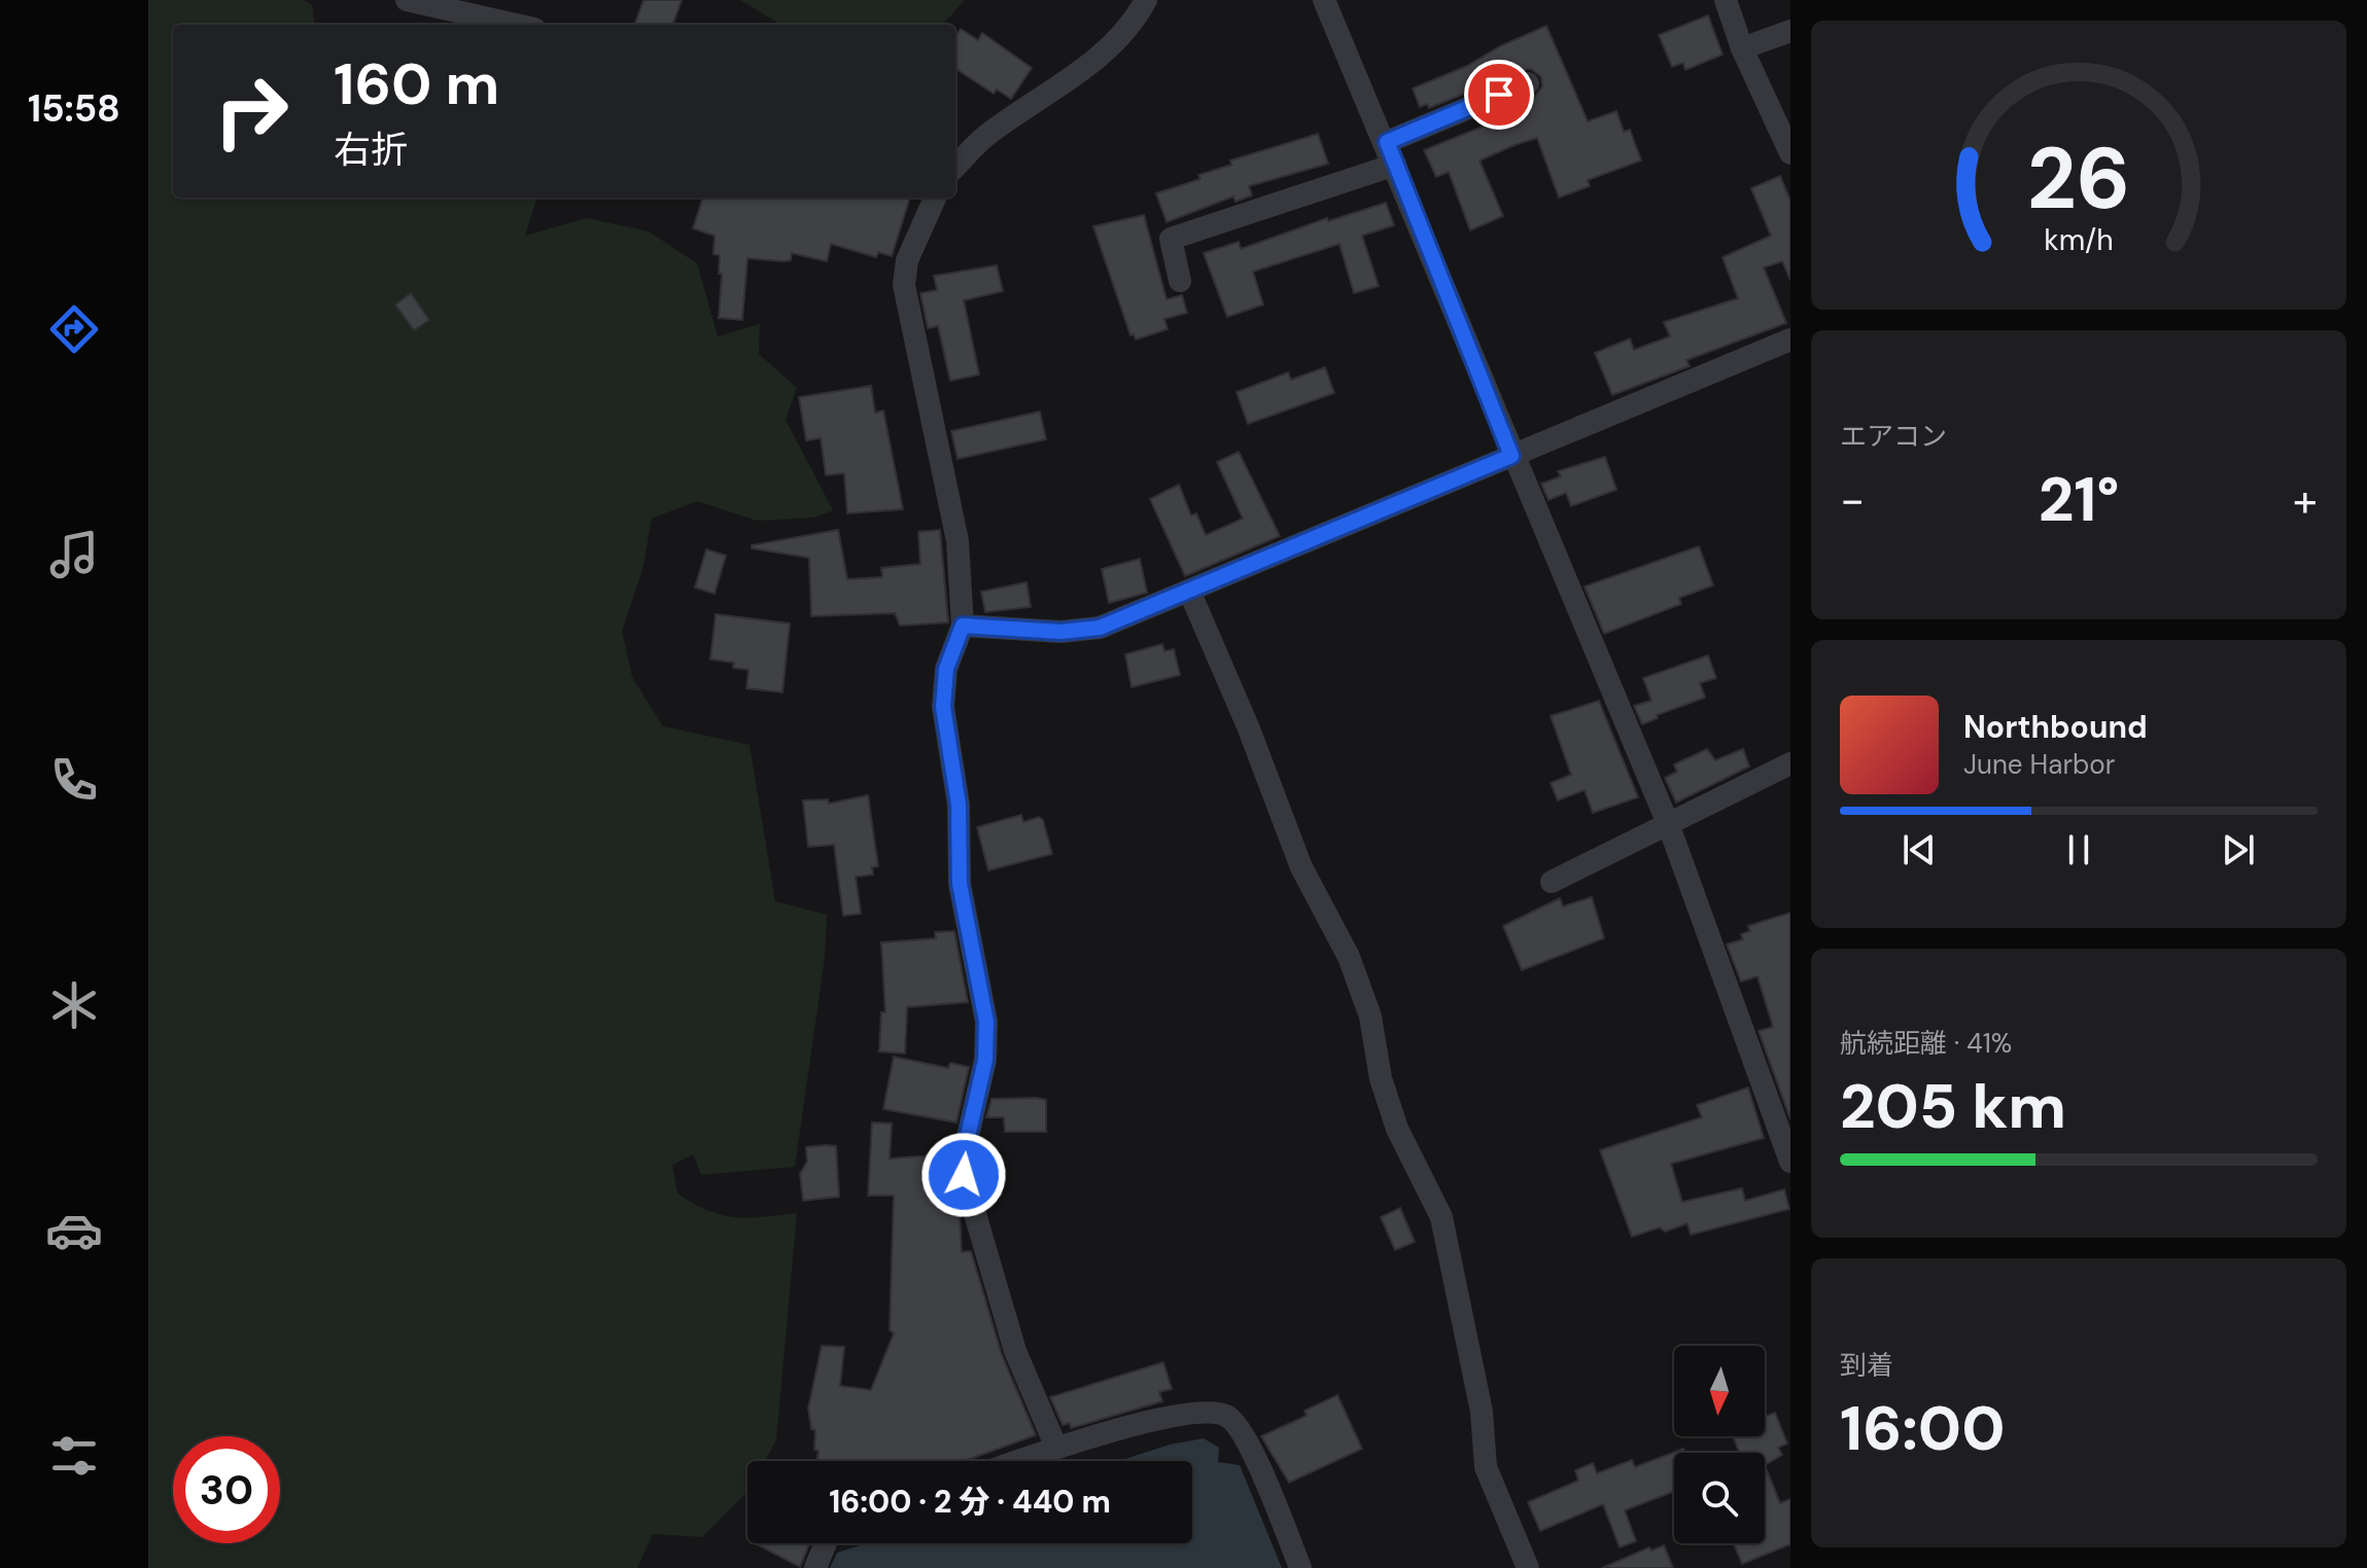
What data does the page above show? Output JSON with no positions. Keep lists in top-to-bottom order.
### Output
{
  "north": "bottom",
  "page": {
    "tabs": "15:58",
    "turn": ["160 m", "右折"],
    "tile": [
      "エアコン",
      ["航続距離 · 41%", "205 km"],
      ["到着", "16:00"]
    ],
    "heat": ["−", "21°", "+"],
    "song": ["Northbound", "June Harbor"],
    "limit": "30",
    "trip": "16:00 · 2 分 · 440 m",
    "gauge": ["26", "km/h"]
  }
}
